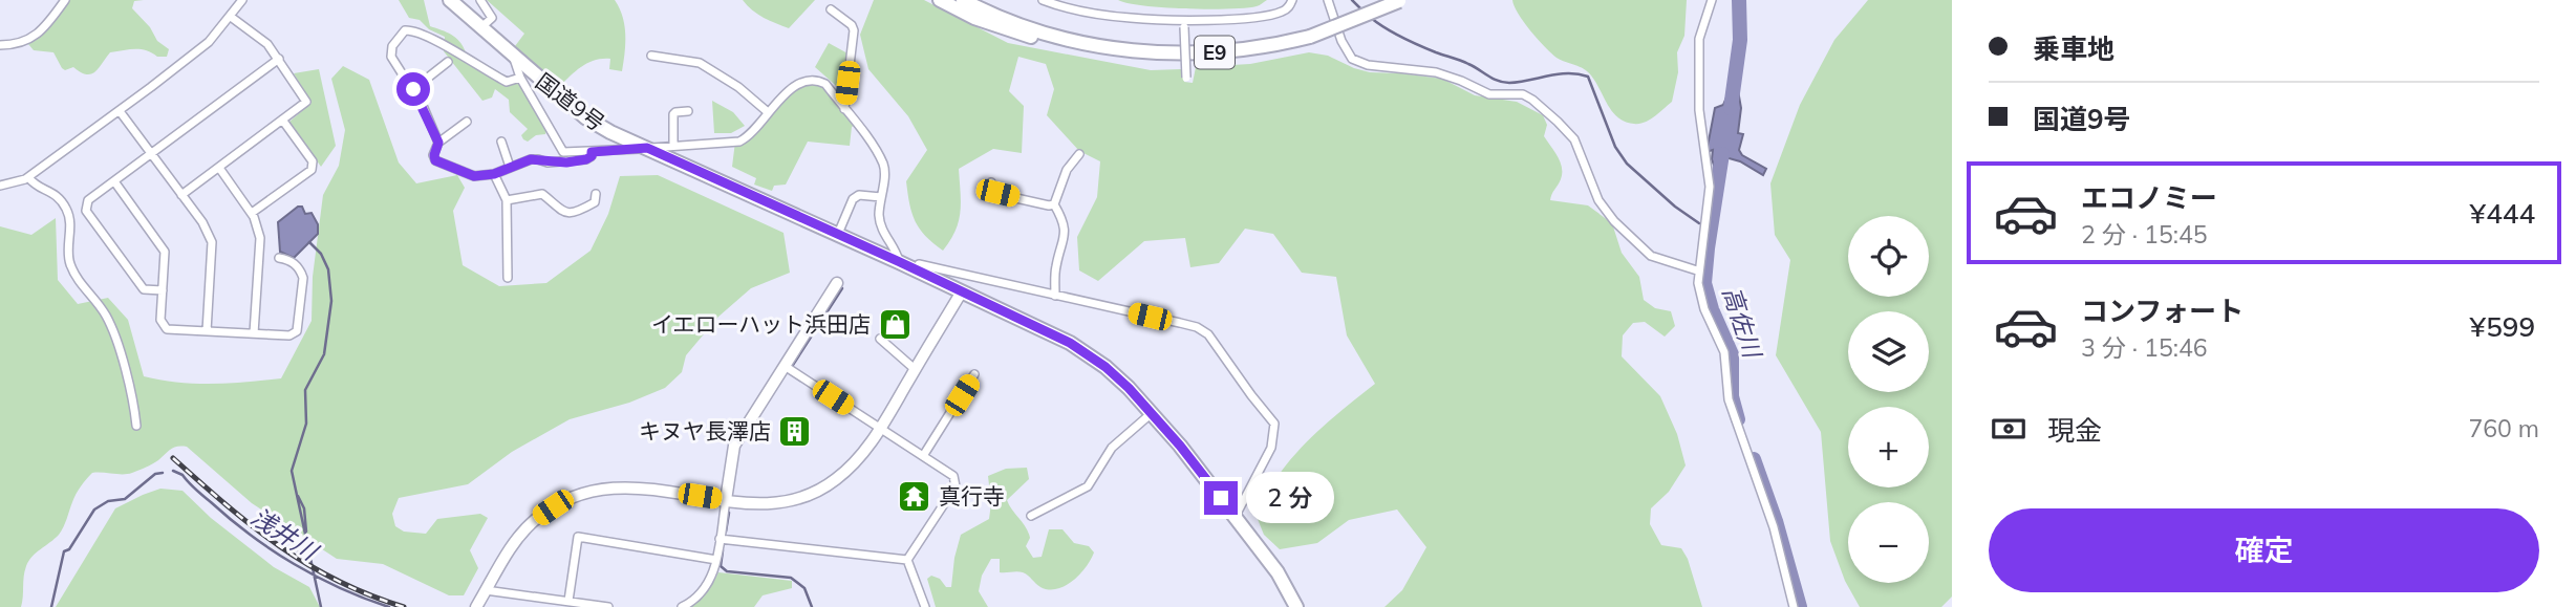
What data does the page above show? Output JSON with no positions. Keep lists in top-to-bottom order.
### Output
{
  "streets": {
    "highway": ["E9", "国道9号"]
  },
  "water": ["高佐川", "浅井川"],
  "places": {
    "shop": ["イエローハット浜田店"],
    "building": ["キヌヤ長澤店"],
    "temple": ["真行寺"]
  },
  "page": {
    "banner": ["乗車地", "国道9号"],
    "list": [
      {
        "name": "エコノミー",
        "note": "2 分 · 15:45",
        "value": "¥444"
      },
      {
        "name": "コンフォート",
        "note": "3 分 · 15:46",
        "value": "¥599"
      }
    ],
    "map_buttons": ["+", "−"],
    "pay": ["現金", "760 m"],
    "bubble": "2 分",
    "buttons": "確定"
  }
}
